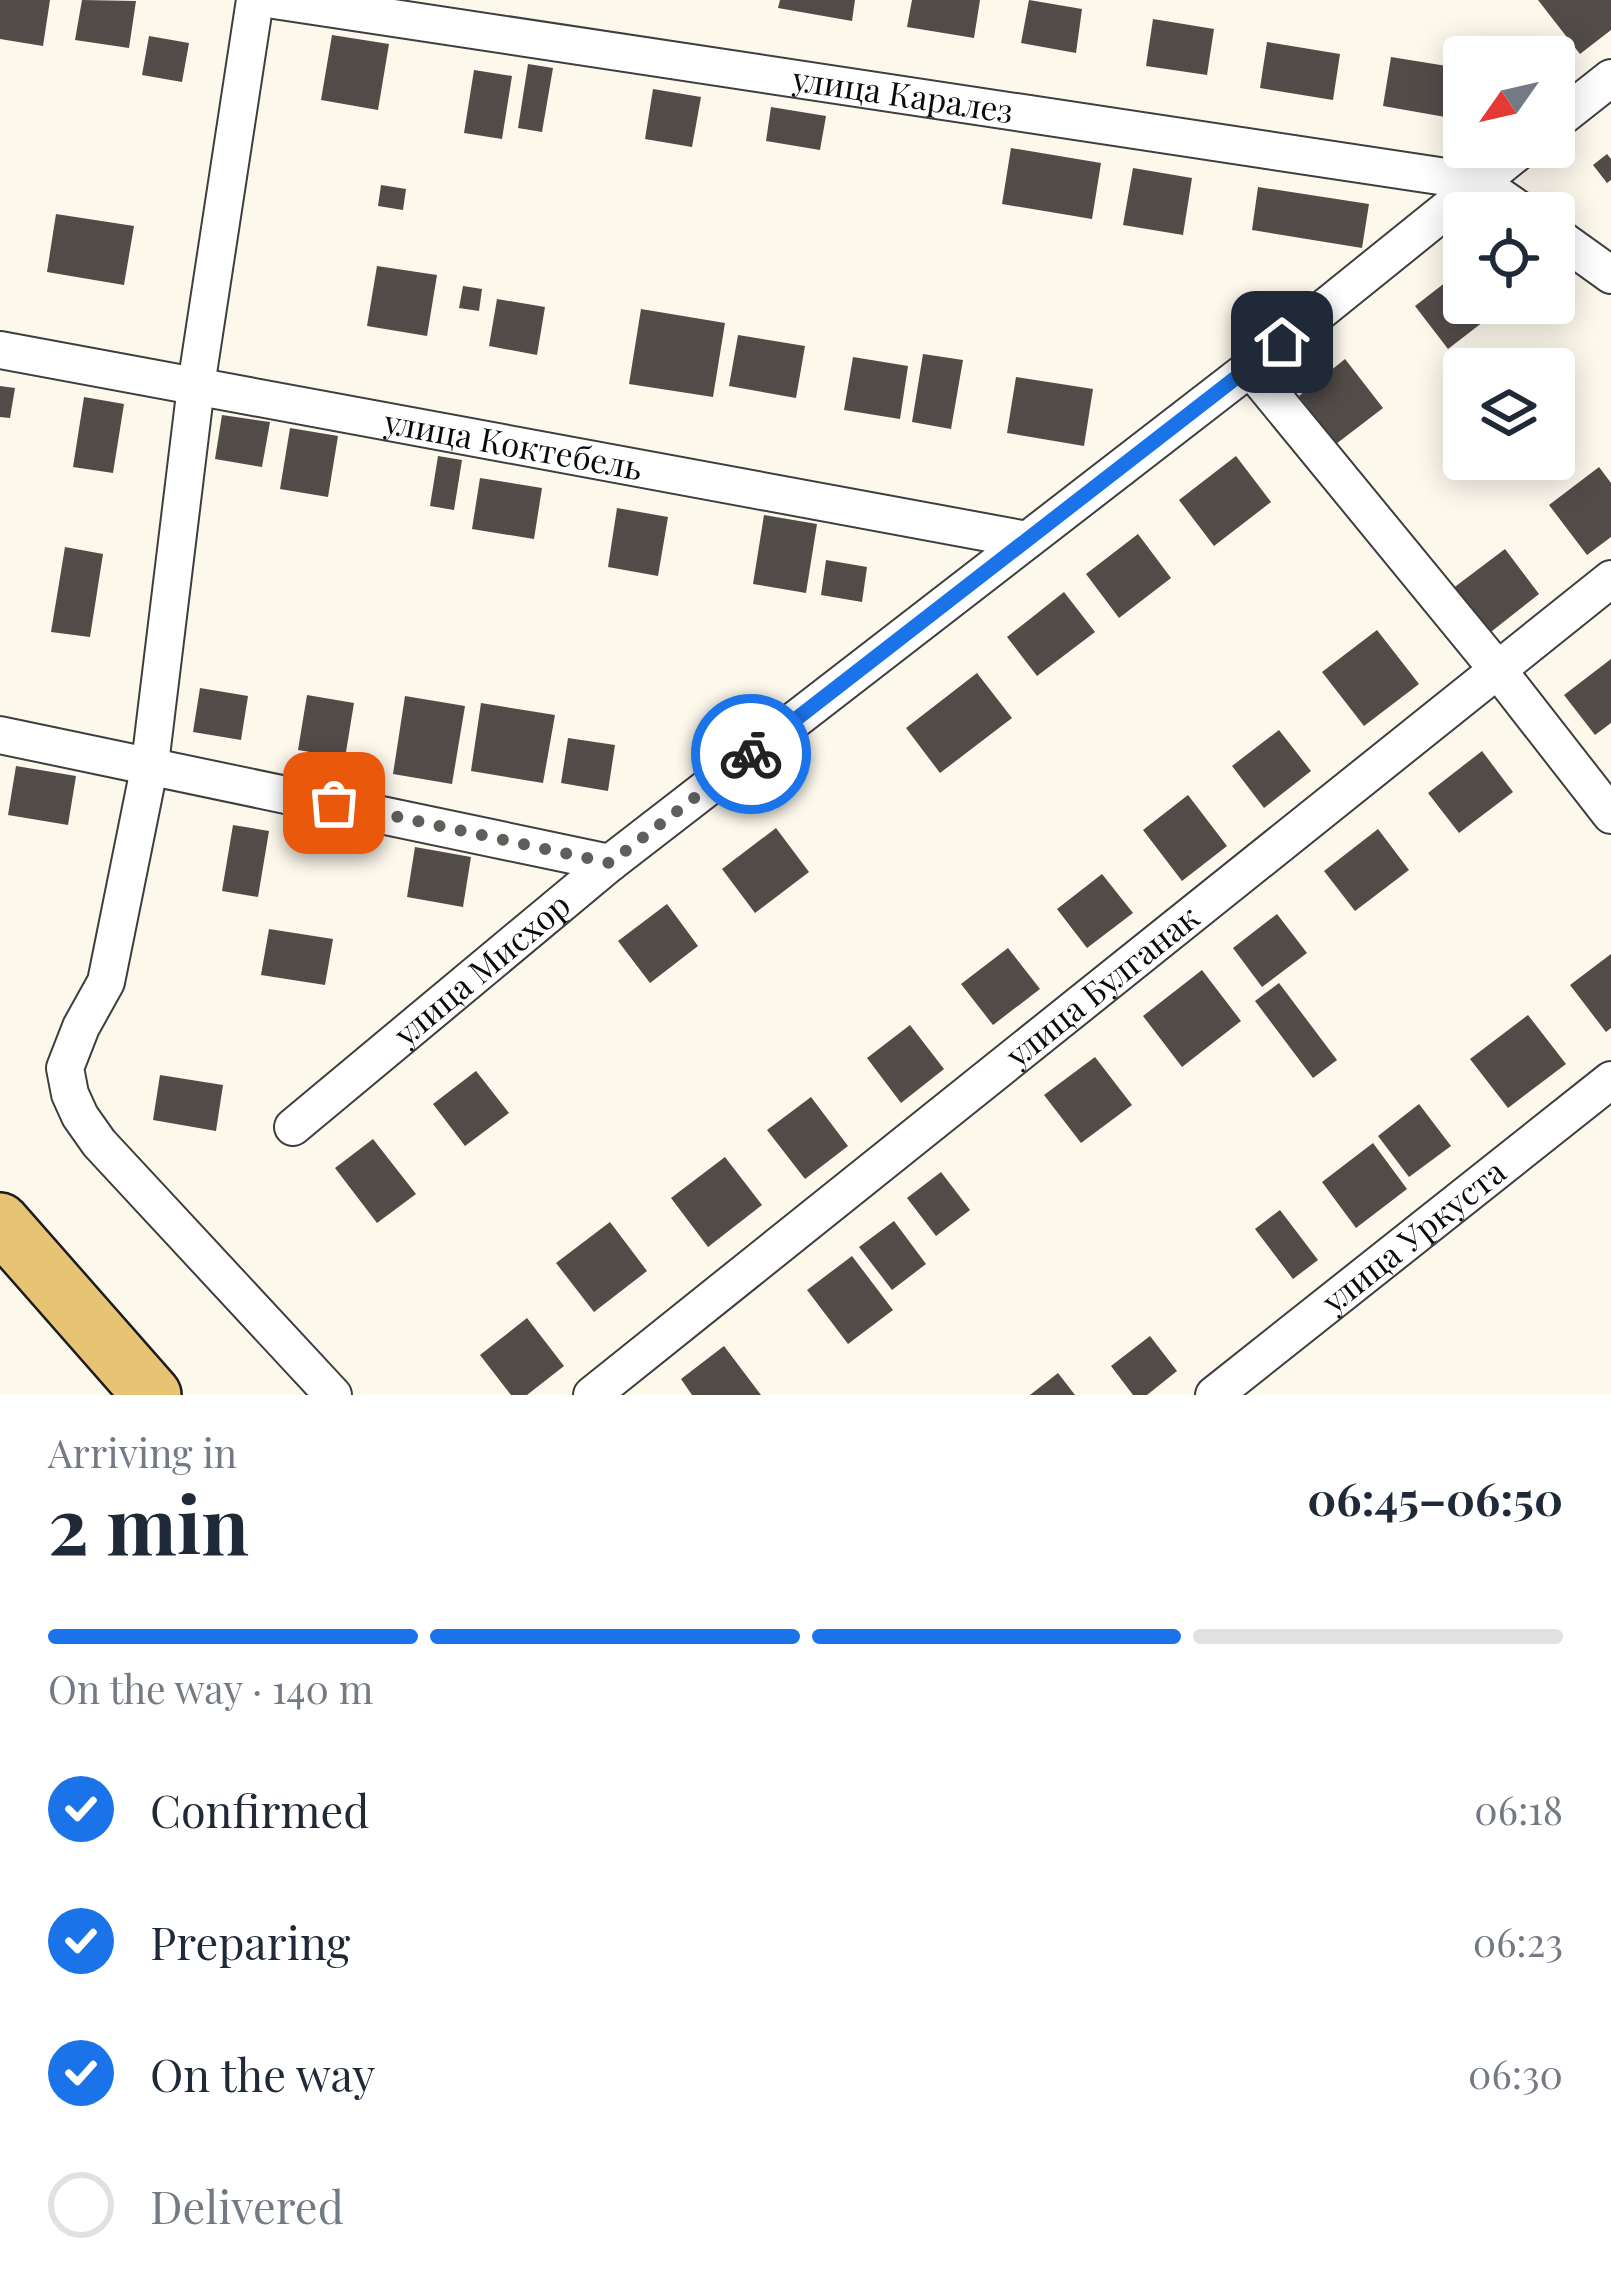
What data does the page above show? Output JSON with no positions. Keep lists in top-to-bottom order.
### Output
{
  "streets": {
    "street": [
      "улица Каралез",
      "улица Коктебель",
      "улица Мисхор",
      "улица Булганак",
      "улица Уркуста"
    ]
  },
  "crossings": [
    ["улица Каралез", "улица Мисхор"],
    ["улица Коктебель", "улица Мисхор"]
  ],
  "north": "bottom left",
  "page": {
    "heading": ["2 min", "Arriving in", "06:45–06:50"],
    "bar": "On the way · 140 m",
    "list": [
      ["Confirmed", "06:18"],
      ["Preparing", "06:23"],
      ["On the way", "06:30"],
      "Delivered"
    ]
  }
}
